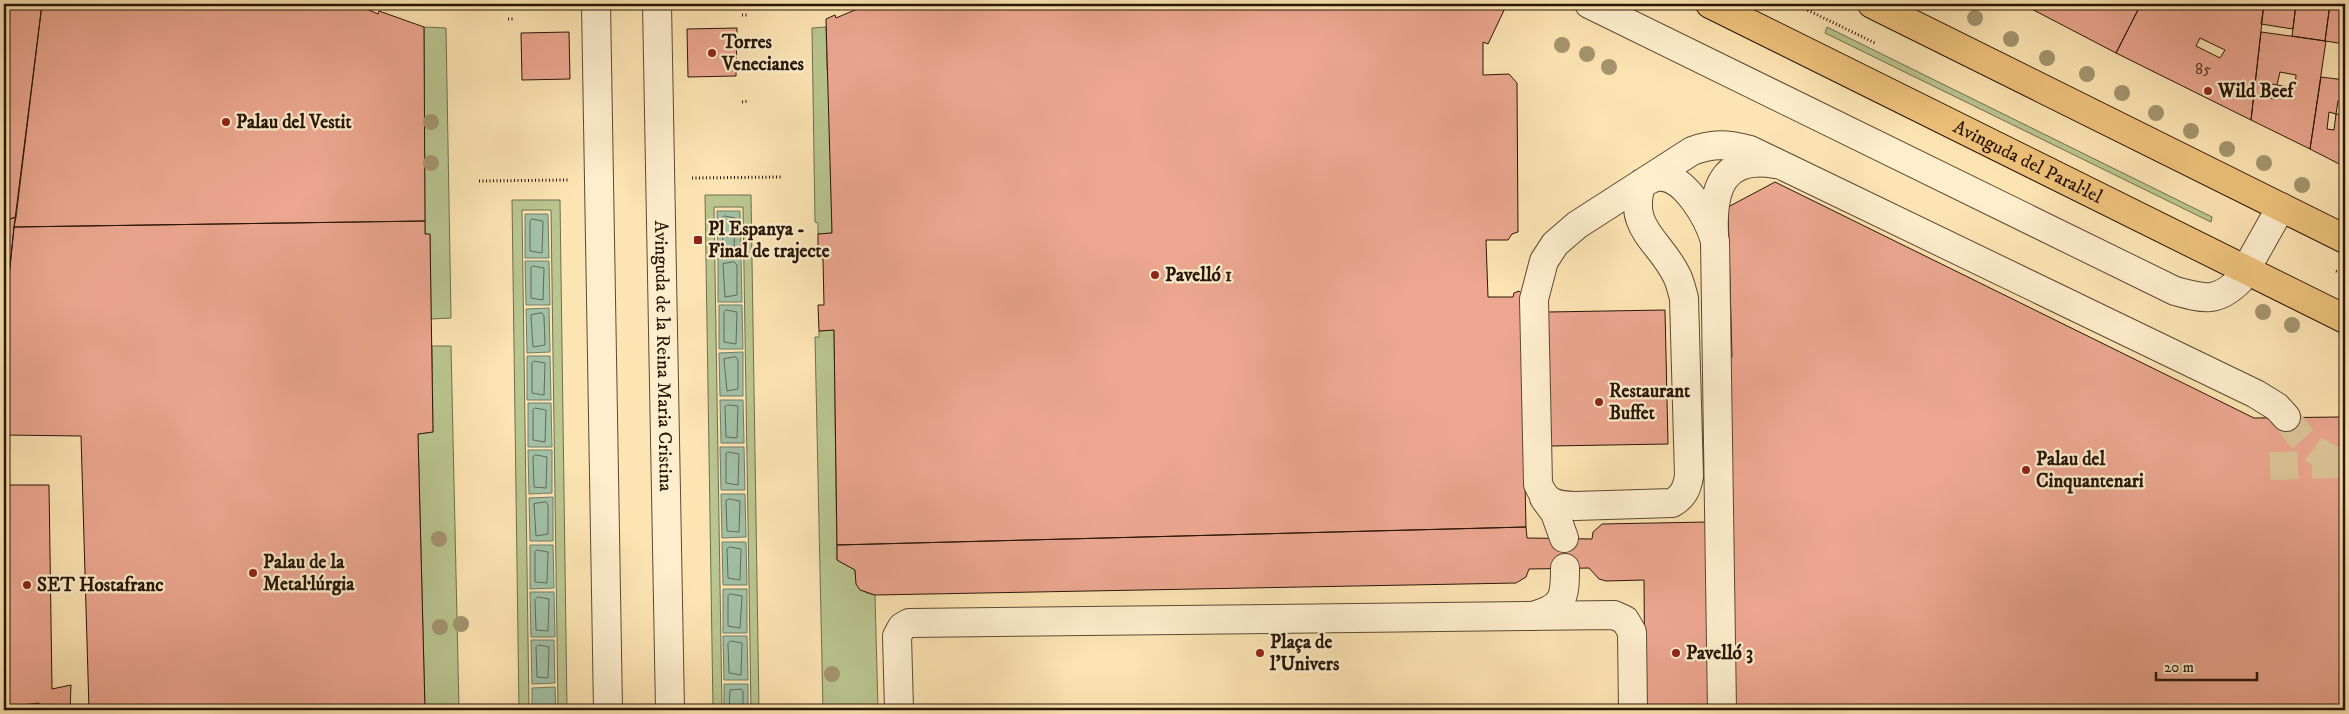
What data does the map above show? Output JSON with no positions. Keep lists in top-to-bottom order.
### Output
{
  "streets": {
    "main road": ["Avinguda del Paral·lel"],
    "street": ["Avinguda de la Reina Maria Cristina"]
  },
  "places": {
    "other": [
      "Torres Venecianes",
      "Wild Beef",
      "Palau del Vestit",
      "Pavelló 1",
      "Restaurant Buffet",
      "Palau del Cinquantenari",
      "Palau de la Metal·lúrgia",
      "SET Hostafranc",
      "Plaça de l'Univers",
      "Pavelló 3"
    ],
    "transit": ["Pl Espanya - Final de trajecte"]
  },
  "house_numbers": ["85"],
  "scale_bar": "20 m"
}
